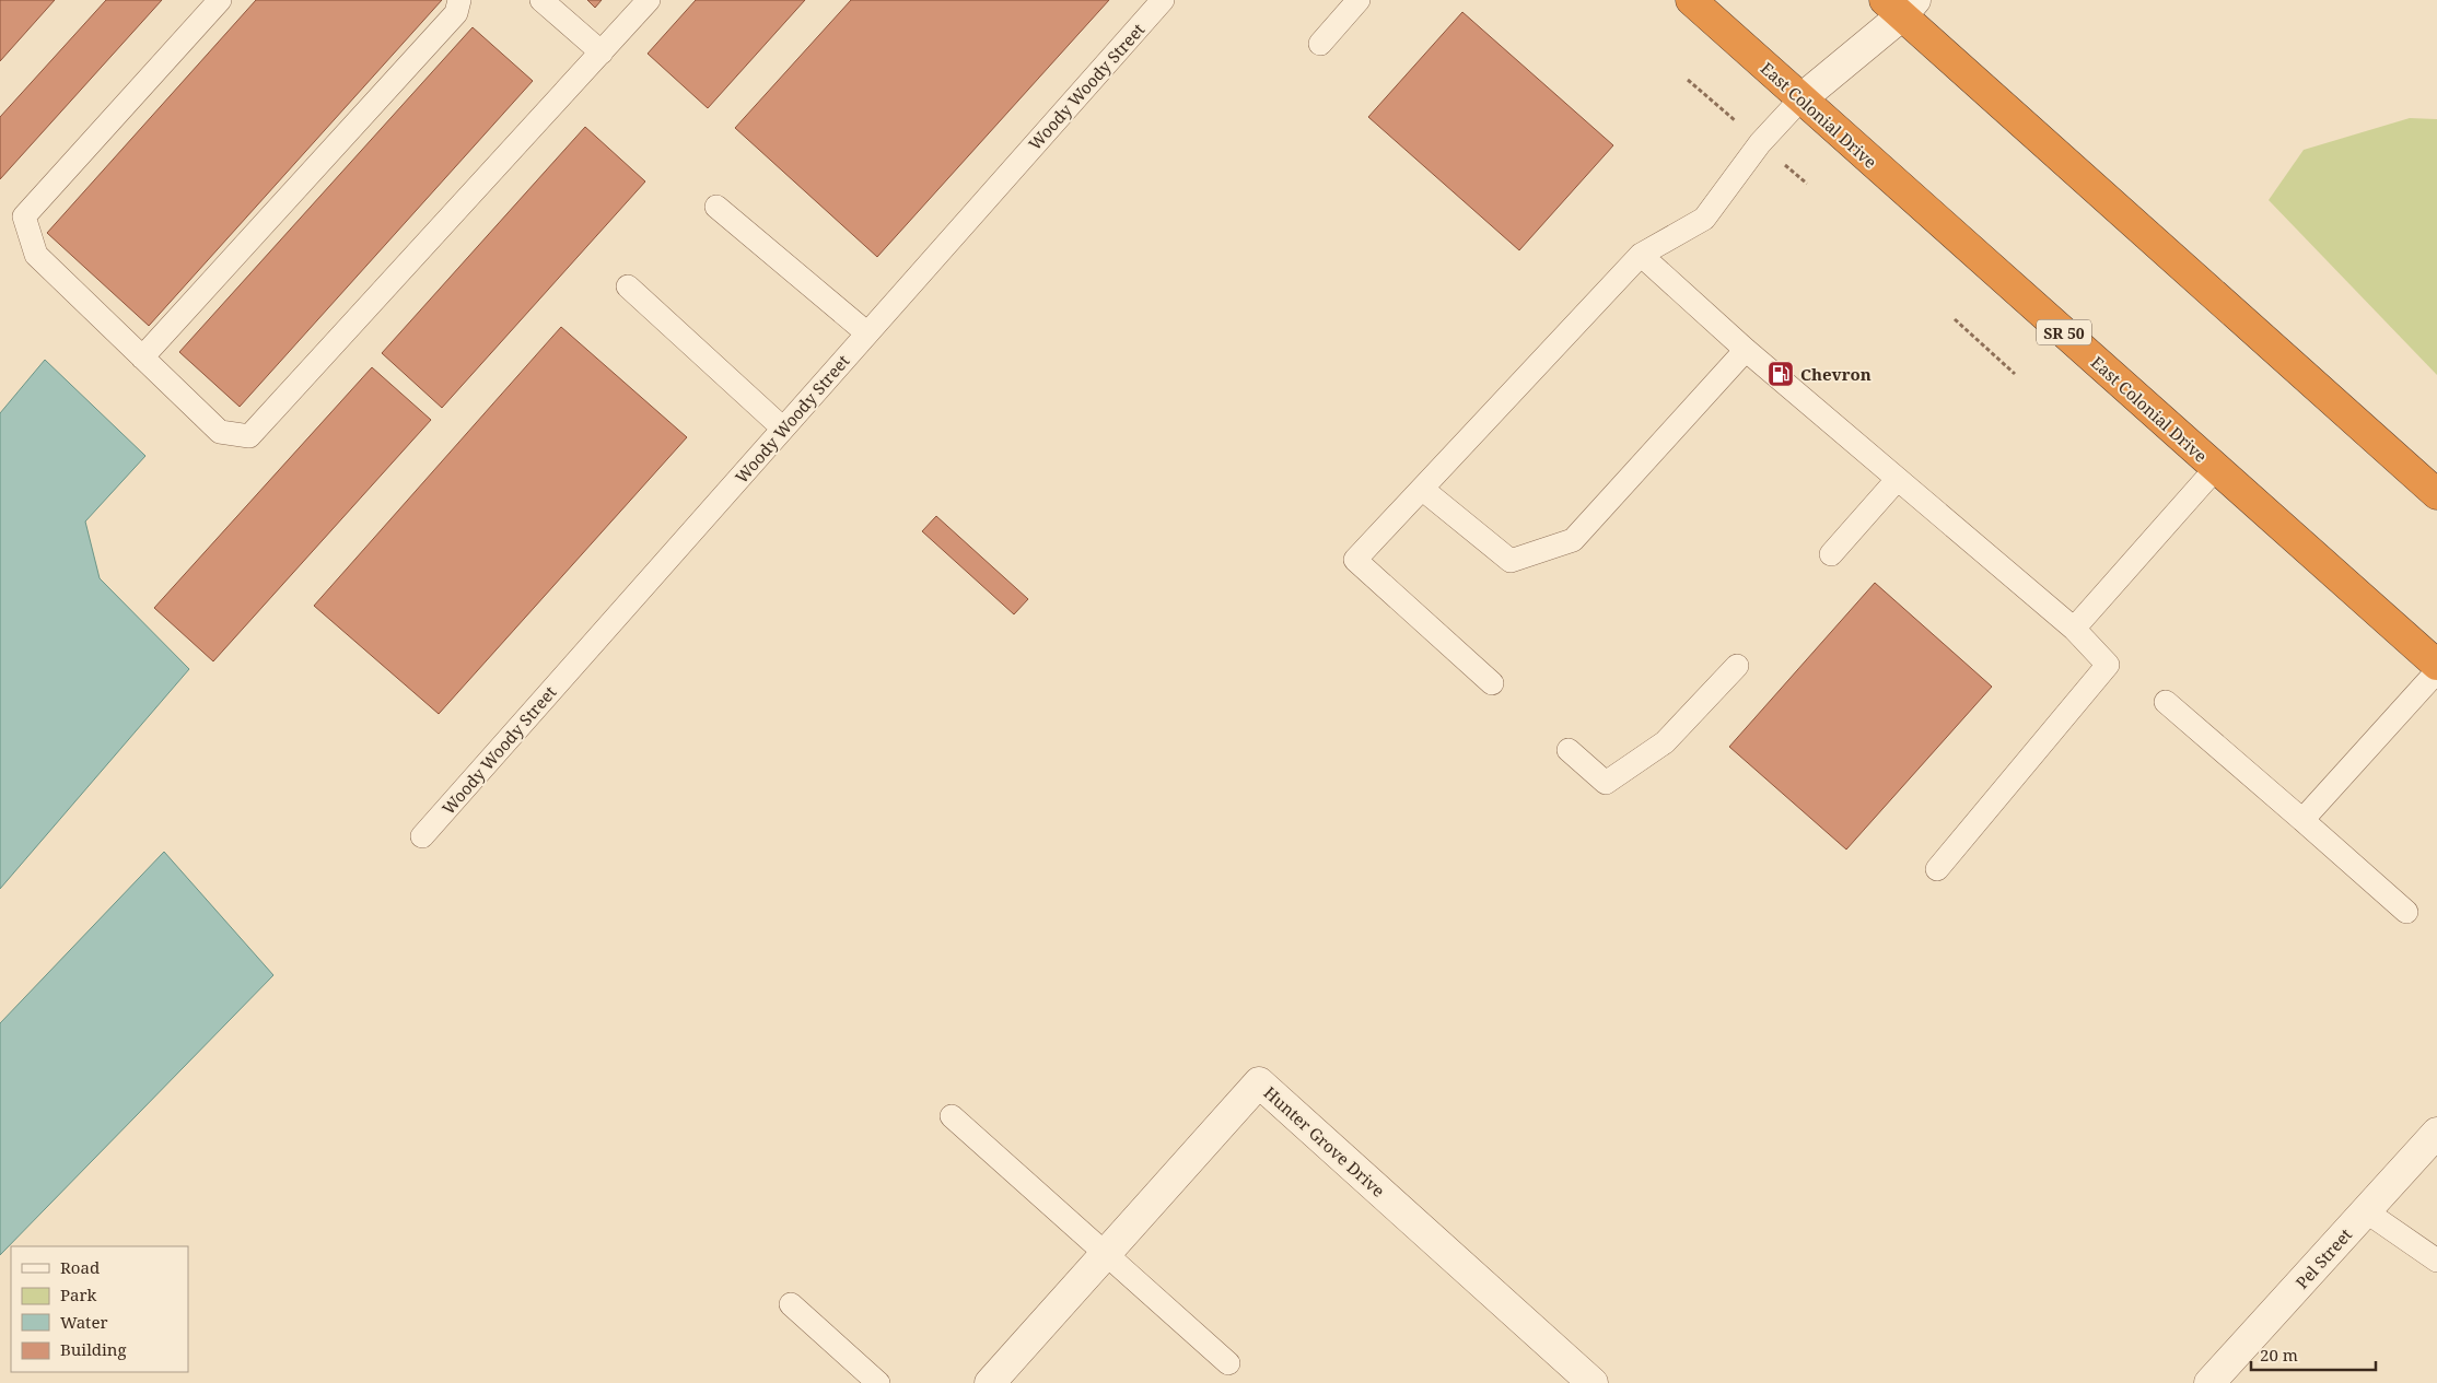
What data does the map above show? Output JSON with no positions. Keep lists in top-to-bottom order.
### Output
{
  "streets": {
    "highway": ["East Colonial Drive", "SR 50"],
    "street": ["Hunter Grove Drive", "Pel Street"],
    "lane": ["Woody Woody Street"]
  },
  "places": {
    "fuel station": ["Chevron"]
  },
  "legend": [
    "Road",
    "Park",
    "Water",
    "Building"
  ],
  "scale_bar": "20 m"
}
